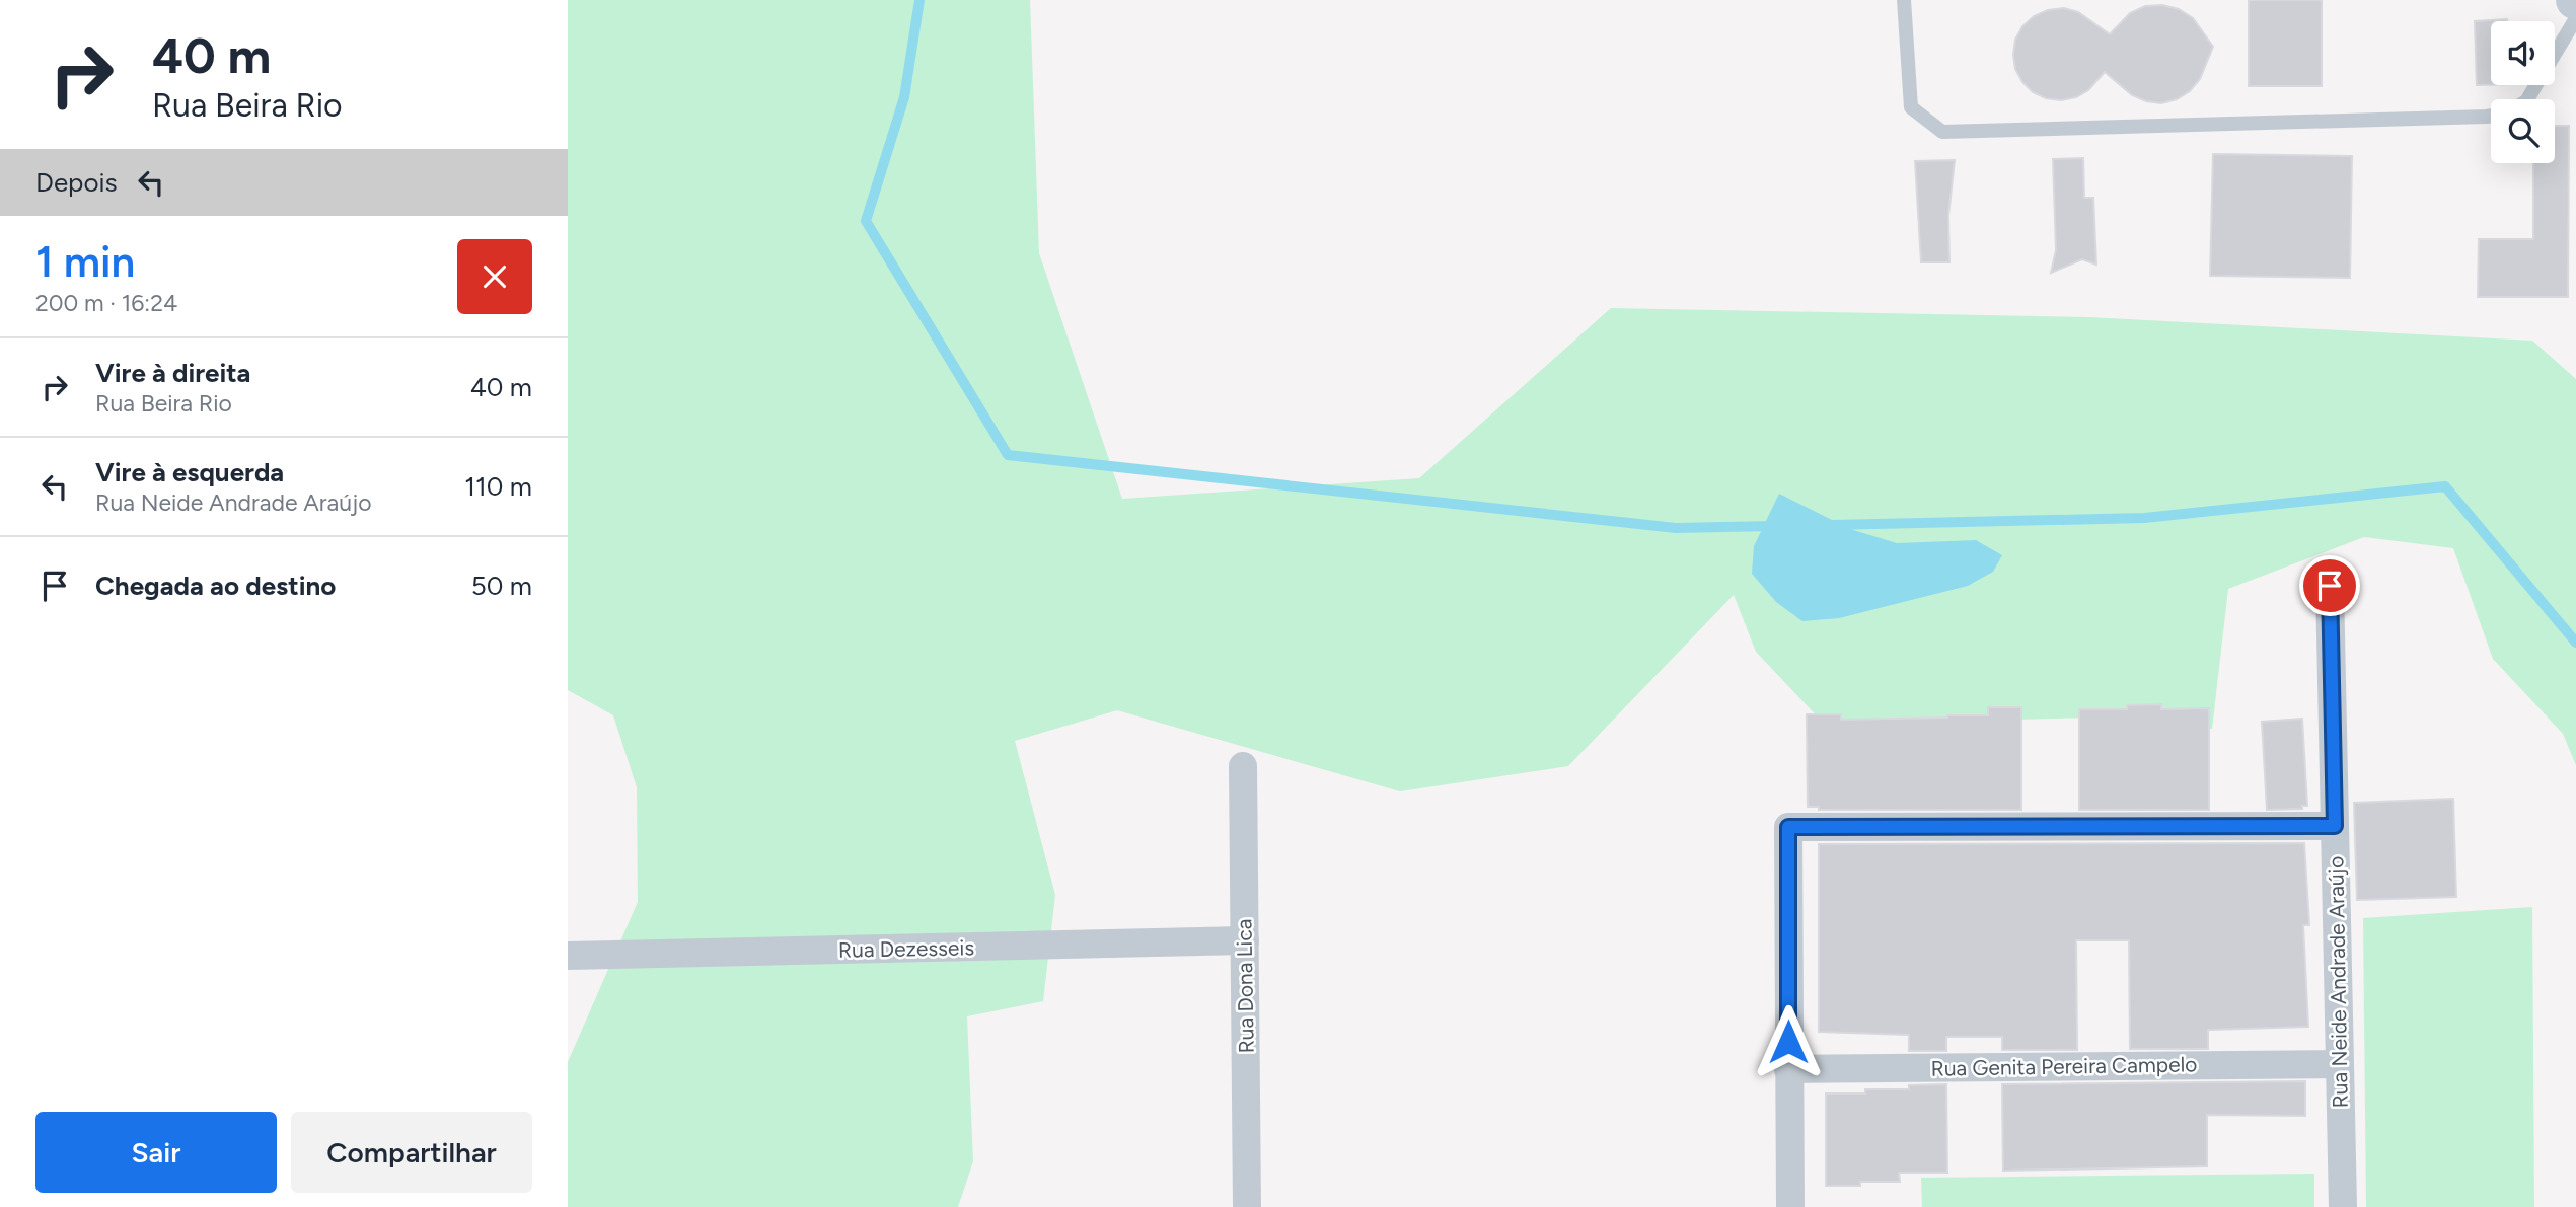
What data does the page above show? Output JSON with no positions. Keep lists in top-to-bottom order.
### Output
{
  "streets": {
    "street": [
      "Rua Dezesseis",
      "Rua Neide Andrade Araújo",
      "Rua Dona Lica",
      "Rua Genita Pereira Campelo"
    ]
  },
  "crossings": [
    ["Rua Dezesseis", "Rua Dona Lica"],
    ["Rua Neide Andrade Araújo", "Rua Genita Pereira Campelo"]
  ],
  "page": {
    "turn": ["40 m", "Rua Beira Rio"],
    "then": "Depois",
    "heading": ["1 min", "200 m · 16:24"],
    "list": [
      {
        "name": "Vire à direita",
        "note": "Rua Beira Rio",
        "value": "40 m"
      },
      {
        "name": "Vire à esquerda",
        "note": "Rua Neide Andrade Araújo",
        "value": "110 m"
      },
      {
        "name": "Chegada ao destino",
        "value": "50 m"
      }
    ],
    "buttons": ["Sair", "Compartilhar"]
  }
}
